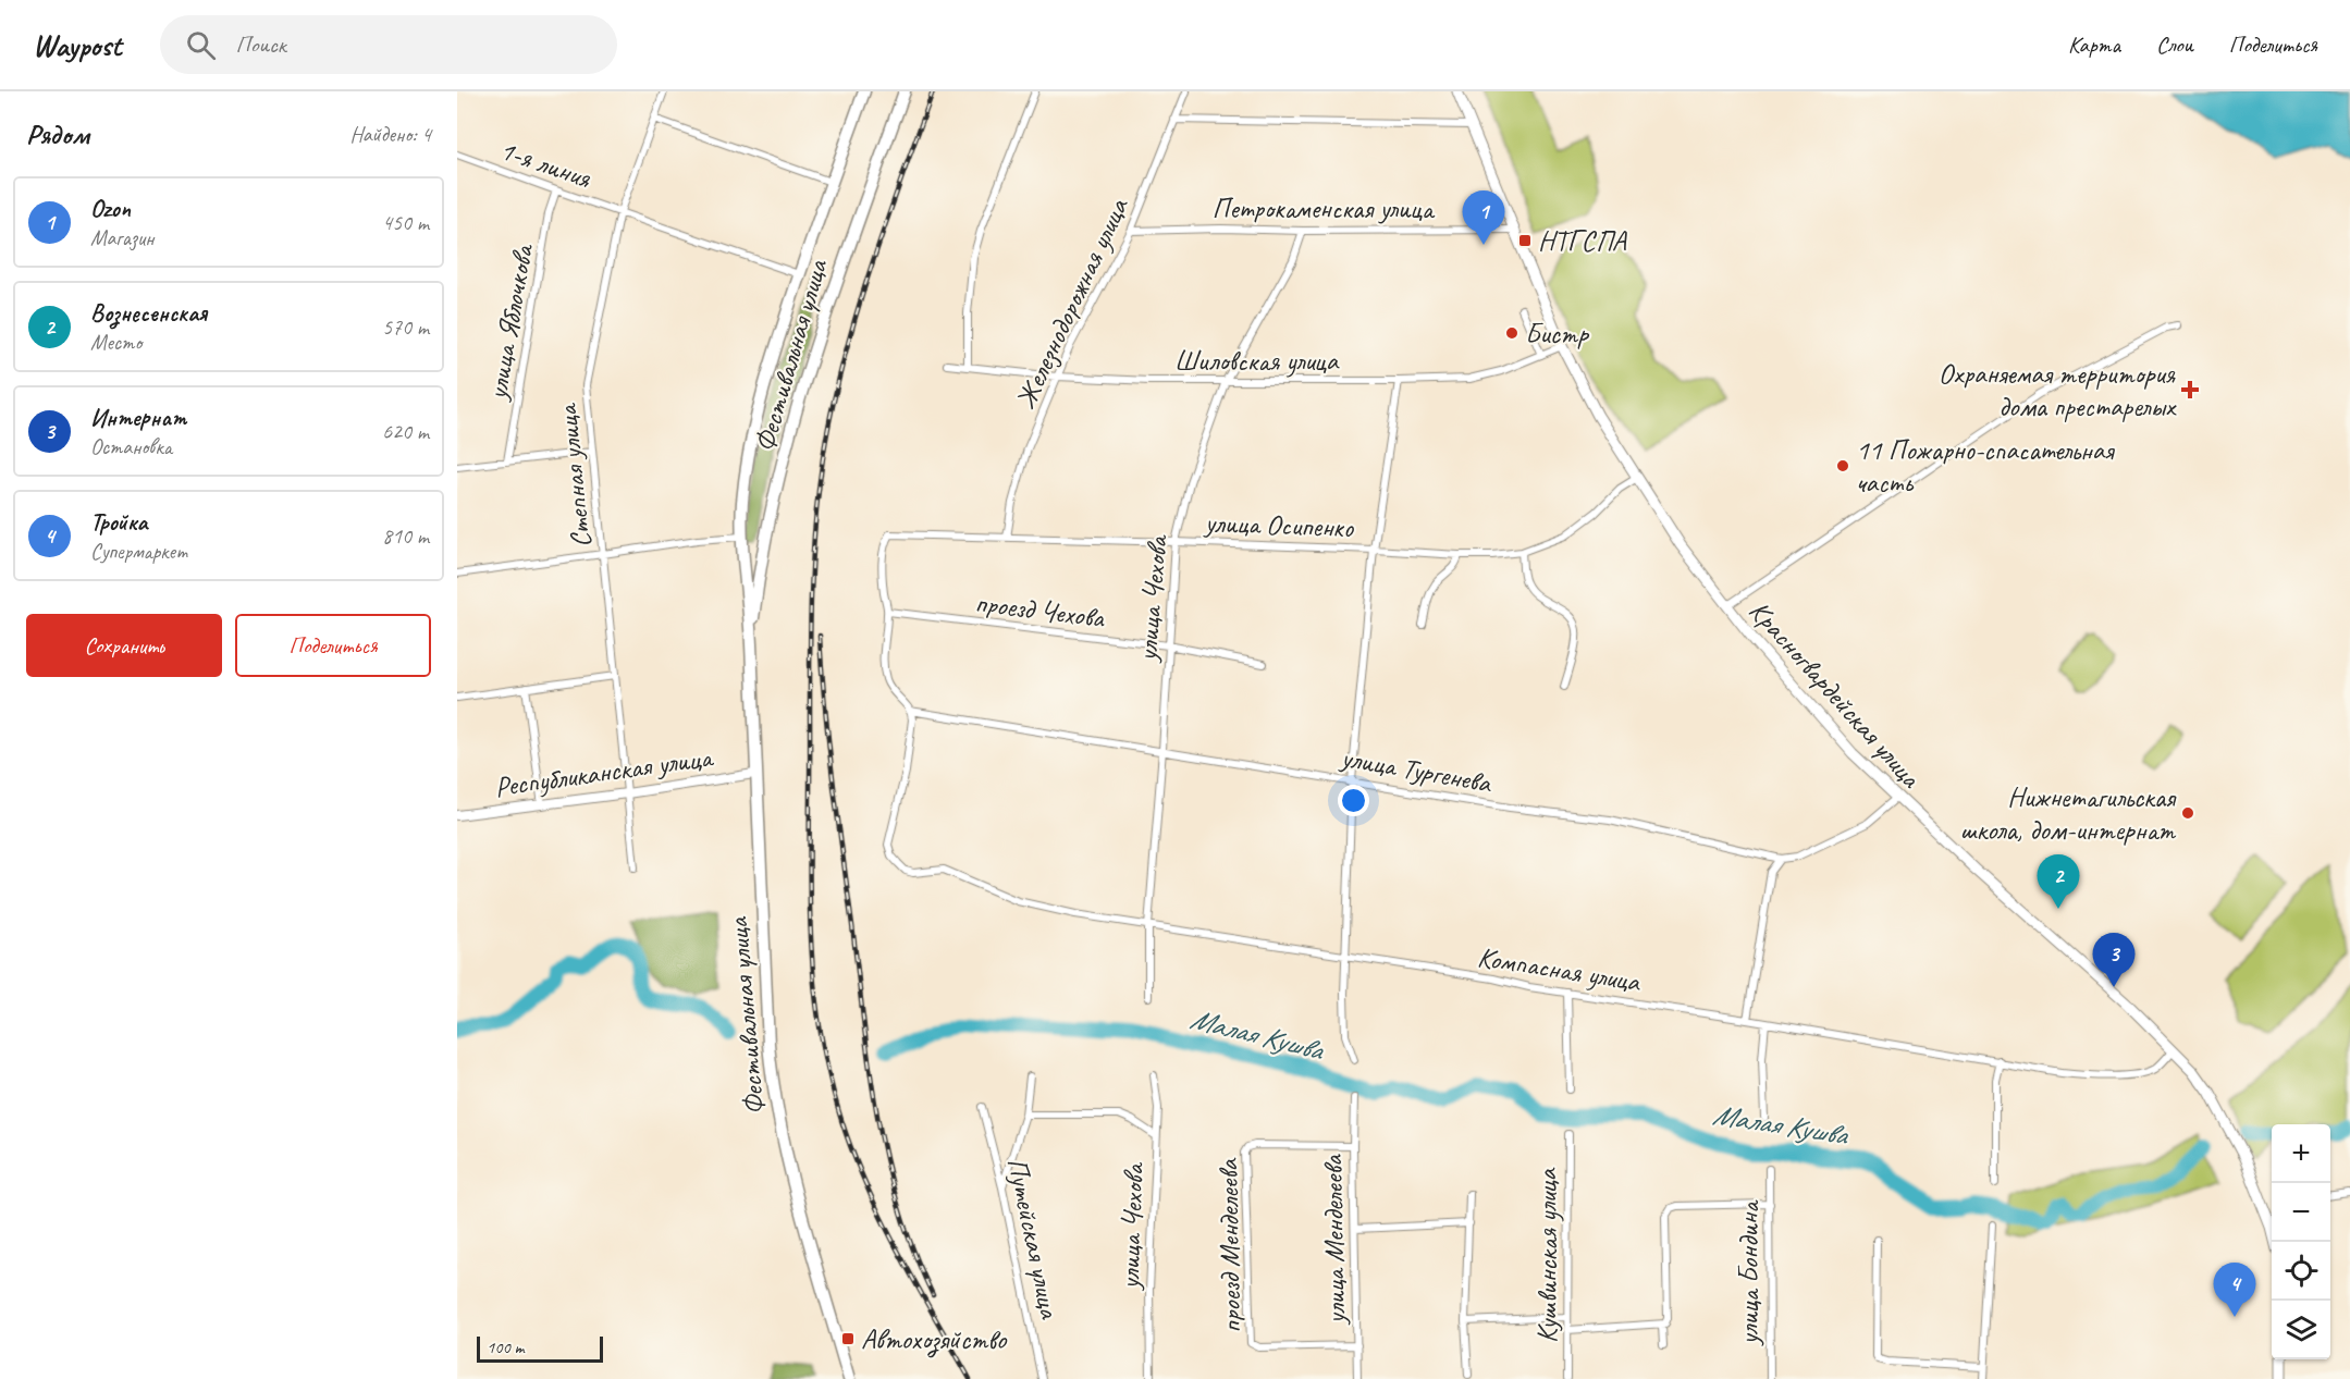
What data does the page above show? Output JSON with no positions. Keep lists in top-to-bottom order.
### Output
{
  "streets": {
    "main road": ["Фестивальная улица", "Красногвардейская улица"],
    "street": [
      "1-я линия",
      "Петрокаменская улица",
      "Железнодорожная улица",
      "улица Яблочкова",
      "Шиловская улица",
      "Степная улица",
      "улица Осипенко",
      "улица Чехова",
      "проезд Чехова",
      "улица Тургенева",
      "Республиканская улица",
      "Компасная улица",
      "Путейская улица",
      "улица Менделеева",
      "проезд Менделеева",
      "Кушвинская улица",
      "улица Бондина"
    ]
  },
  "crossings": [
    ["1-я линия", "улица Яблочкова"],
    ["1-я линия", "Фестивальная улица"],
    ["1-я линия", "Степная улица"],
    ["Петрокаменская улица", "Железнодорожная улица"],
    ["Петрокаменская улица", "улица Чехова"],
    ["Петрокаменская улица", "Красногвардейская улица"],
    ["Железнодорожная улица", "Шиловская улица"],
    ["Железнодорожная улица", "улица Осипенко"],
    ["Фестивальная улица", "Республиканская улица"],
    ["Шиловская улица", "улица Чехова"],
    ["Шиловская улица", "Красногвардейская улица"],
    ["Степная улица", "Республиканская улица"],
    ["улица Осипенко", "улица Чехова"],
    ["улица Осипенко", "проезд Чехова"],
    ["улица Осипенко", "Красногвардейская улица"],
    ["улица Чехова", "проезд Чехова"],
    ["улица Чехова", "улица Тургенева"],
    ["улица Чехова", "Компасная улица"],
    ["Красногвардейская улица", "улица Тургенева"],
    ["Красногвардейская улица", "Компасная улица"],
    ["улица Тургенева", "Компасная улица"],
    ["улица Менделеева", "проезд Менделеева"]
  ],
  "water": ["Малая Кушва"],
  "places": {
    "transit": ["НТГСПА", "Автохозяйство"],
    "other": ["Бистр", "11 Пожарно-спасательная часть", "Нижнетагильская школа, дом-интернат"],
    "health": ["Охраняемая территория дома престарелых"]
  },
  "scale_bar": "100 m",
  "page": {
    "header": "Waypost",
    "search": "Поиск",
    "nav": ["Карта", "Слои", "Поделиться"],
    "heading": ["Рядом", "Найдено: 4"],
    "list": [
      {
        "mark": "1",
        "name": "Ozon",
        "note": "Магазин",
        "value": "450 m"
      },
      {
        "mark": "2",
        "name": "Вознесенская",
        "note": "Место",
        "value": "570 m"
      },
      {
        "mark": "3",
        "name": "Интернат",
        "note": "Остановка",
        "value": "620 m"
      },
      {
        "mark": "4",
        "name": "Тройка",
        "note": "Супермаркет",
        "value": "810 m"
      }
    ],
    "pins": [
      "1",
      "2",
      "3",
      "4"
    ],
    "buttons": ["Сохранить", "Поделиться"],
    "map_buttons": ["+", "−"],
    "scale": "100 m"
  }
}
